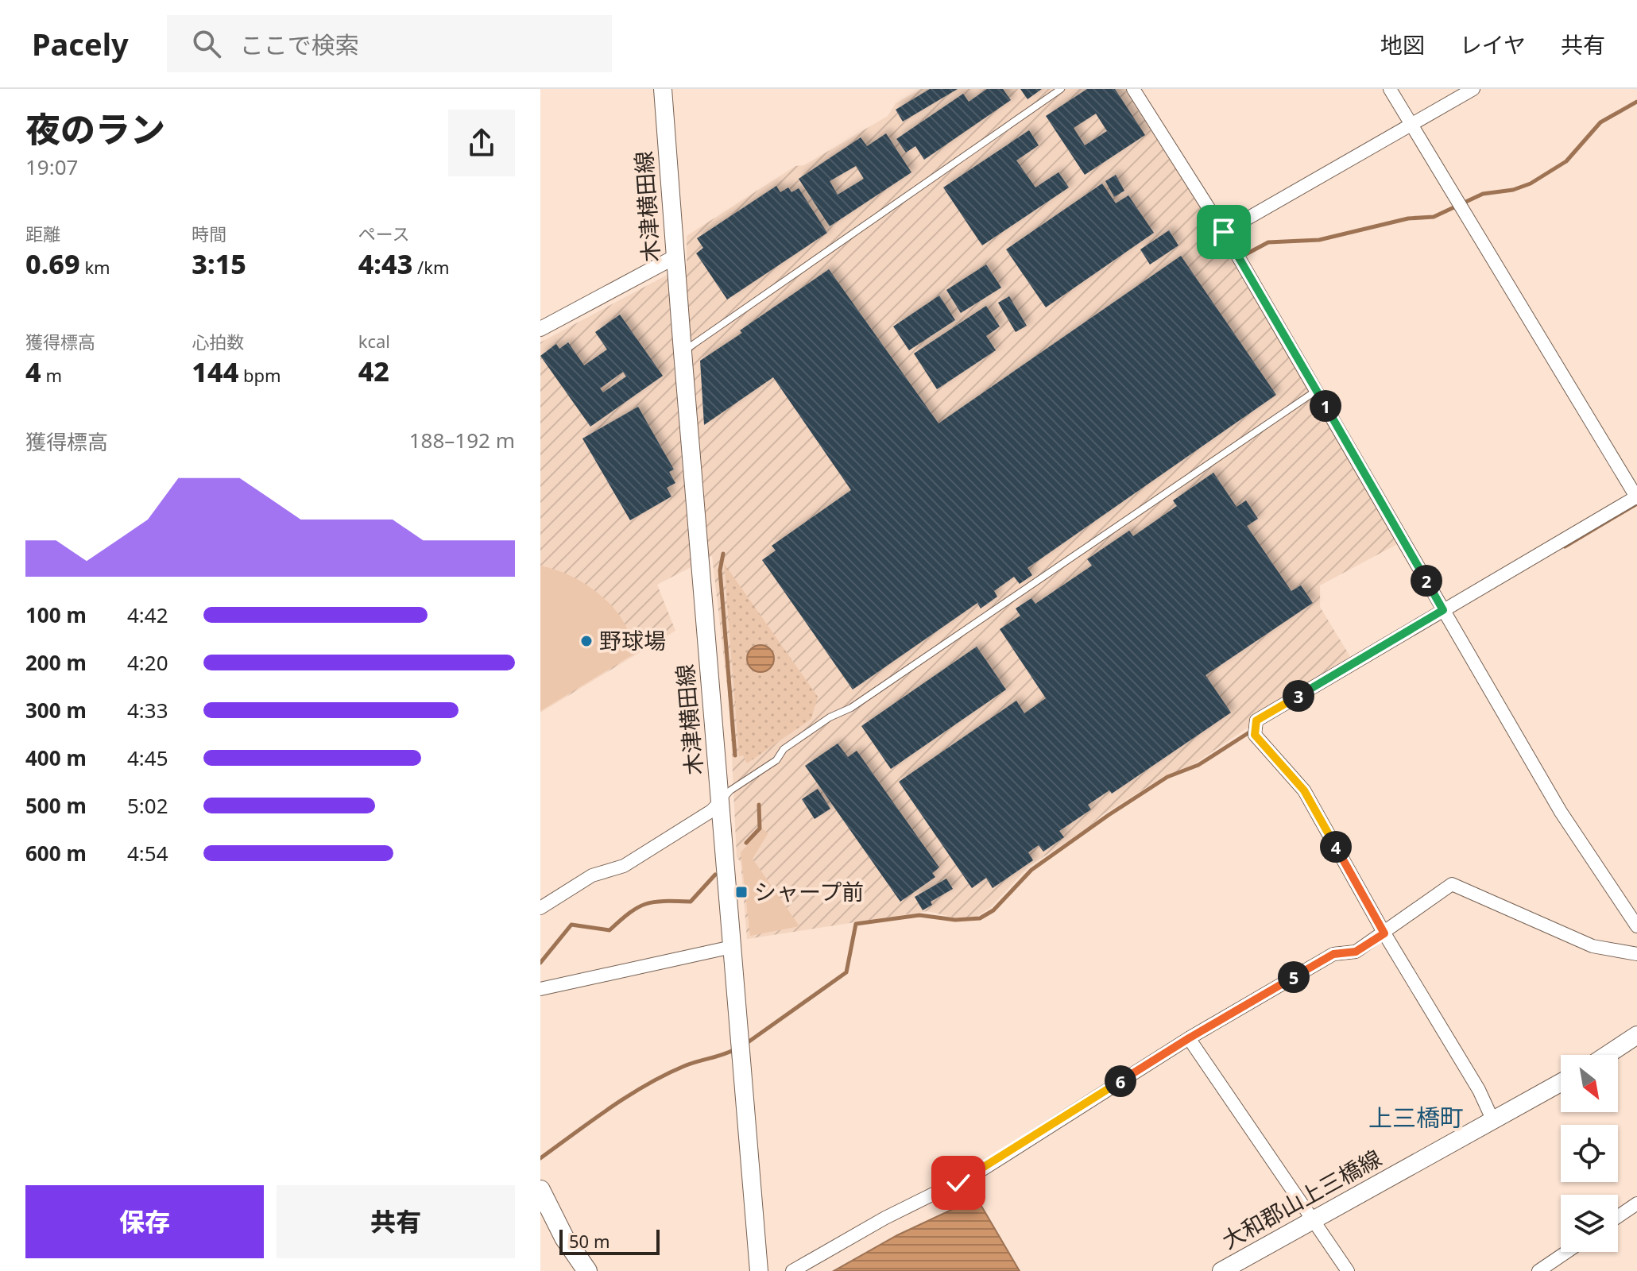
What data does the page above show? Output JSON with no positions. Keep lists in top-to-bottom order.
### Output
{
  "streets": {
    "main road": ["木津横田線", "大和郡山上三橋線"]
  },
  "districts": ["上三橋町"],
  "places": {
    "other": ["野球場"],
    "transit": ["シャープ前"]
  },
  "scale_bar": "50 m",
  "north": "bottom right",
  "page": {
    "header": "Pacely",
    "search": "ここで検索",
    "nav": ["地図", "レイヤ", "共有"],
    "heading": ["夜のラン", "19:07"],
    "stats": [
      ["距離", "0.69 km"],
      ["時間", "3:15"],
      ["ペース", "4:43 /km"],
      ["獲得標高", "4 m"],
      ["心拍数", "144 bpm"],
      ["kcal", "42"]
    ],
    "pins": [
      "1",
      "2",
      "3",
      "4",
      "5",
      "6"
    ],
    "chart": ["獲得標高", "188–192 m"],
    "list": [
      {
        "name": "100 m",
        "note": "4:42"
      },
      {
        "name": "200 m",
        "note": "4:20"
      },
      {
        "name": "300 m",
        "note": "4:33"
      },
      {
        "name": "400 m",
        "note": "4:45"
      },
      {
        "name": "500 m",
        "note": "5:02"
      },
      {
        "name": "600 m",
        "note": "4:54"
      }
    ],
    "buttons": ["保存", "共有"],
    "scale": "50 m"
  }
}
